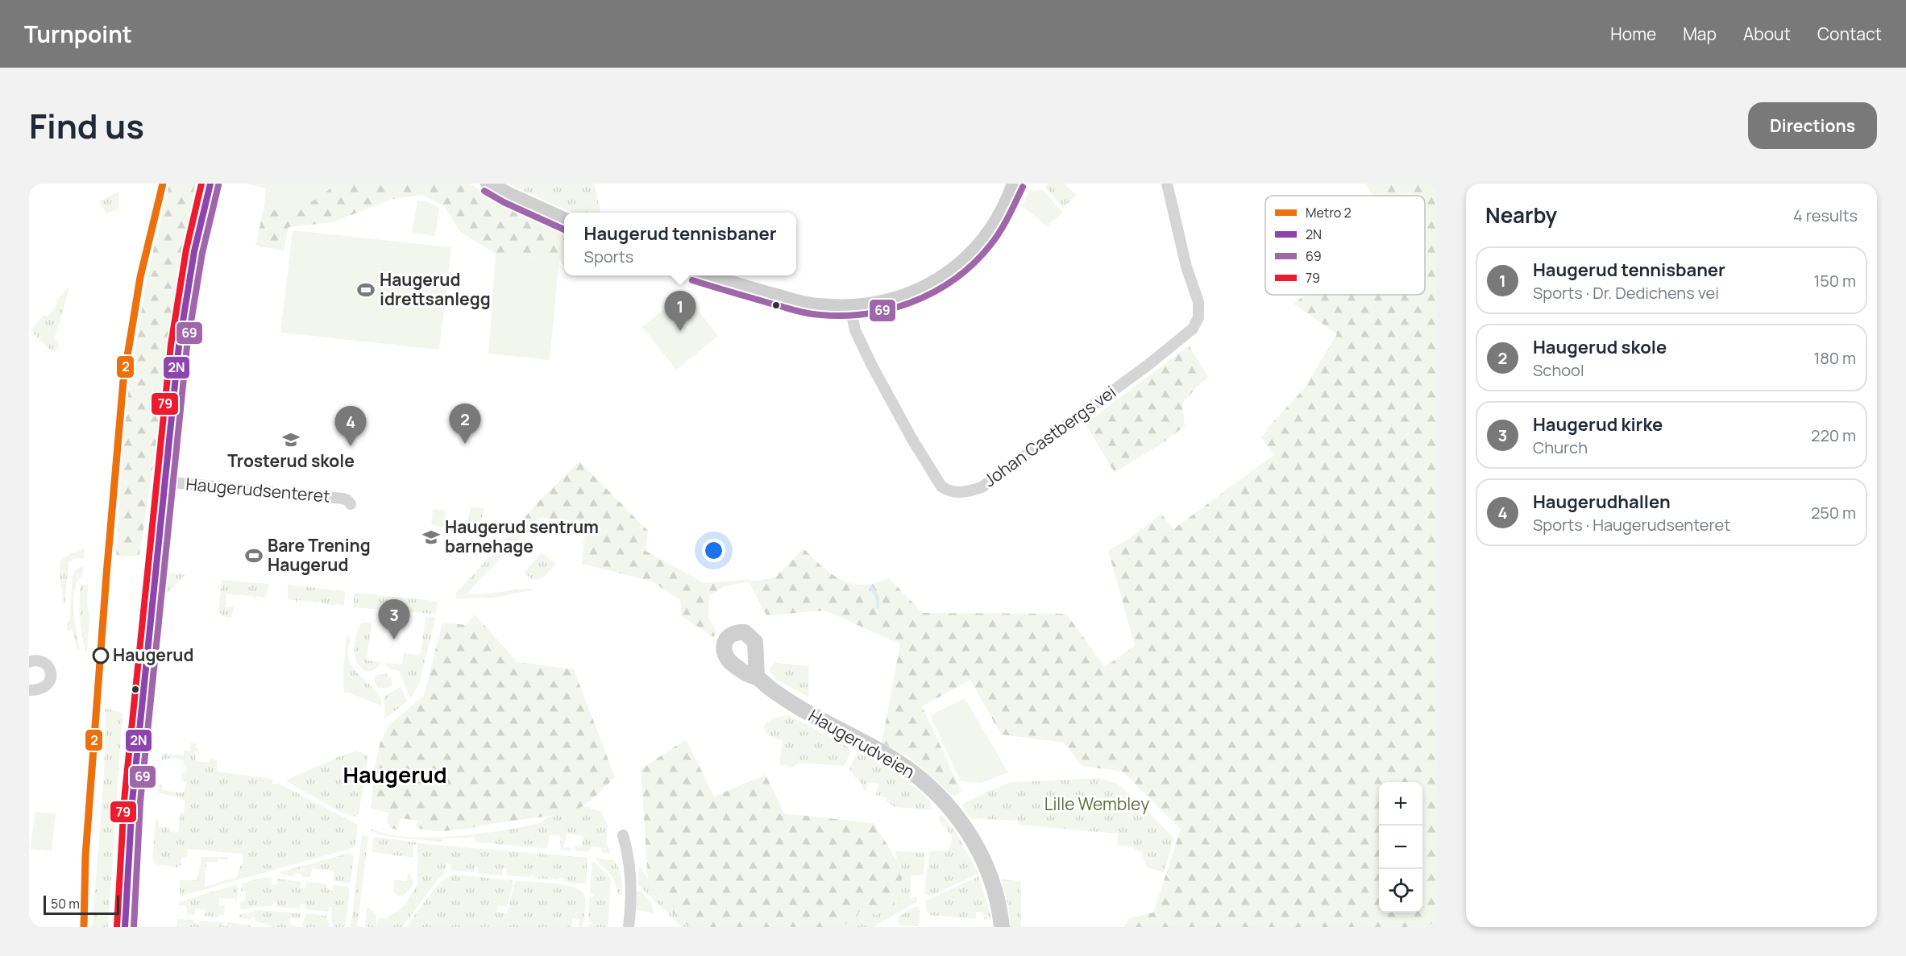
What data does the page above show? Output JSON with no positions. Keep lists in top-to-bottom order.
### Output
{
  "streets": {
    "street": ["Johan Castbergs vei", "Haugerudsenteret", "Haugerudveien"]
  },
  "districts": ["Haugerud"],
  "parks": ["Lille Wembley"],
  "places": {
    "sports": ["Haugerud idrettsanlegg", "Bare Trening Haugerud"],
    "school or university": ["Trosterud skole", "Haugerud sentrum barnehage"],
    "other": ["Haugerud"]
  },
  "lines": [
    "metro line 2",
    "transit line 2N",
    "transit line 79",
    "transit line 69"
  ],
  "legend": [
    "Metro 2",
    "2N",
    "69",
    "79"
  ],
  "scale_bar": "50 m",
  "page": {
    "header": "Turnpoint",
    "nav": [
      "Home",
      "Map",
      "About",
      "Contact"
    ],
    "title": "Find us",
    "buttons": "Directions",
    "heading": ["Nearby", "4 results"],
    "popup": ["Haugerud tennisbaner", "Sports"],
    "list": [
      {
        "mark": "1",
        "name": "Haugerud tennisbaner",
        "note": "Sports · Dr. Dedichens vei",
        "value": "150 m"
      },
      {
        "mark": "2",
        "name": "Haugerud skole",
        "note": "School",
        "value": "180 m"
      },
      {
        "mark": "3",
        "name": "Haugerud kirke",
        "note": "Church",
        "value": "220 m"
      },
      {
        "mark": "4",
        "name": "Haugerudhallen",
        "note": "Sports · Haugerudsenteret",
        "value": "250 m"
      }
    ],
    "pins": [
      "1",
      "2",
      "4",
      "3"
    ],
    "map_buttons": ["+", "−"],
    "scale": "50 m"
  }
}
